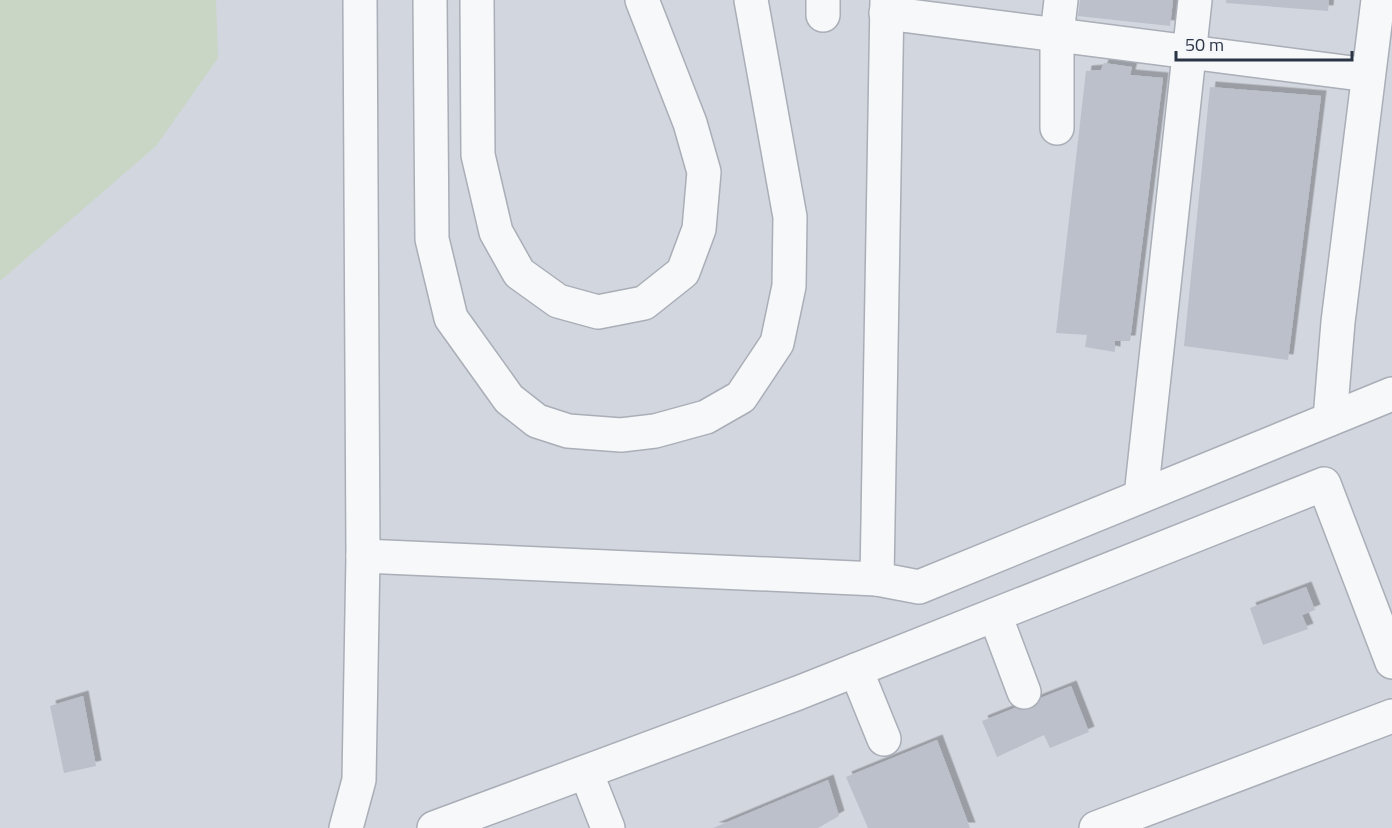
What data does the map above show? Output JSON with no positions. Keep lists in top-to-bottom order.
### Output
{
  "scale_bar": "50 m"
}
